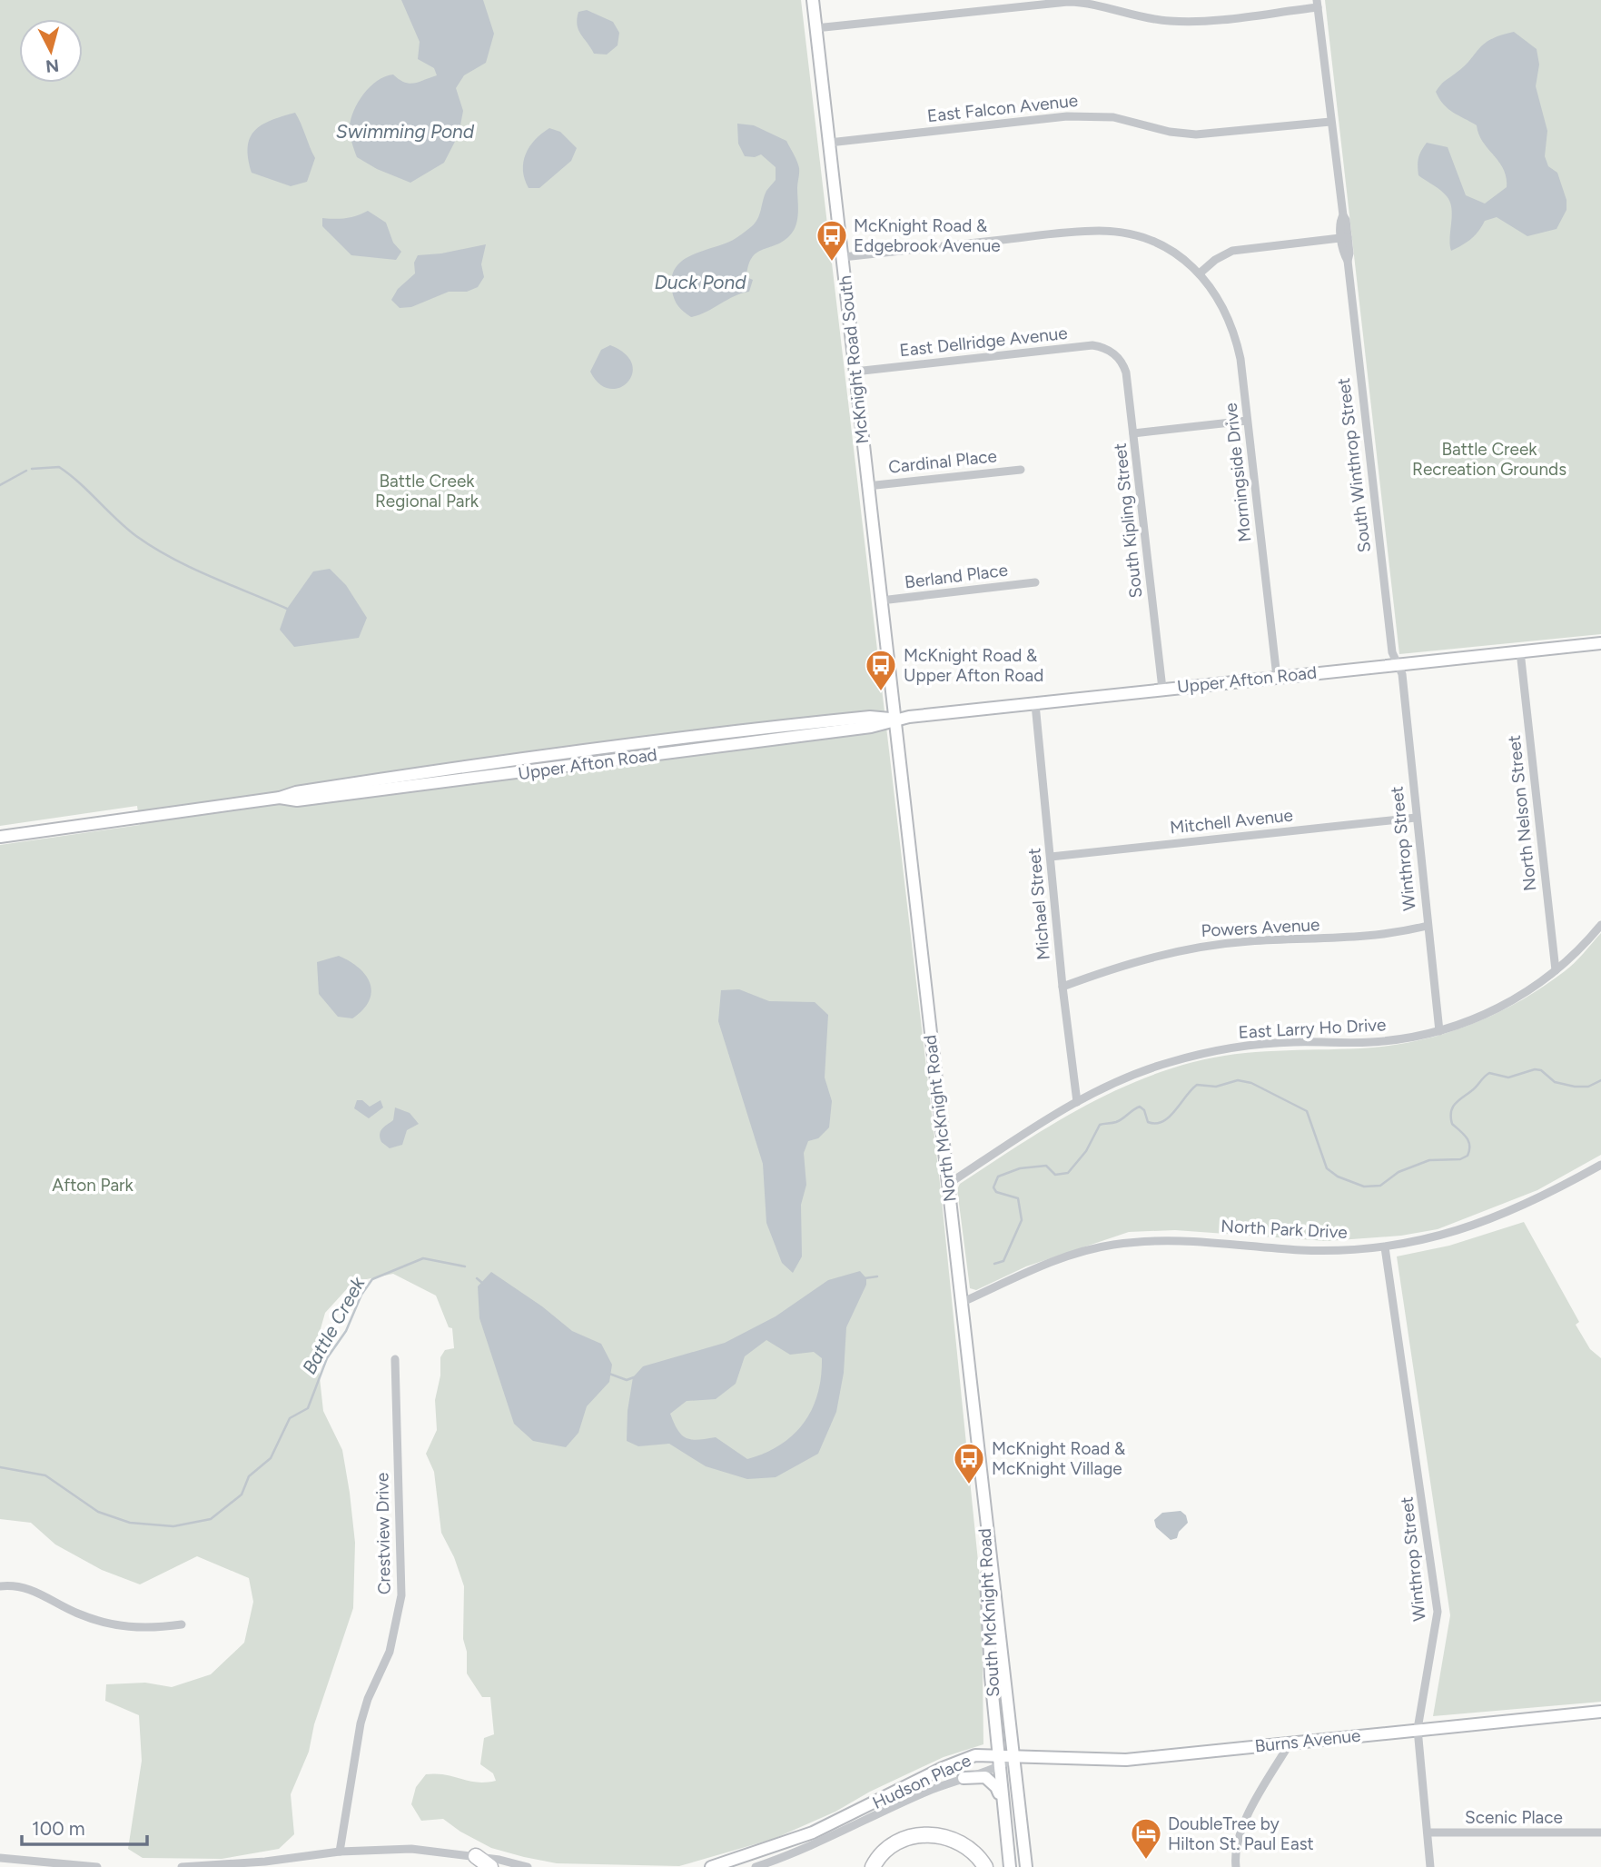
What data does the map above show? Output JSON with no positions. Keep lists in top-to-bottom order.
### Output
{
  "streets": {
    "street": [
      "East Falcon Avenue",
      "East Dellridge Avenue",
      "McKnight Road South",
      "Cardinal Place",
      "South Winthrop Street",
      "Morningside Drive",
      "South Kipling Street",
      "Berland Place",
      "Upper Afton Road",
      "North Nelson Street",
      "Mitchell Avenue",
      "Winthrop Street",
      "Michael Street",
      "Powers Avenue",
      "East Larry Ho Drive",
      "North McKnight Road",
      "North Park Drive",
      "Crestview Drive",
      "South McKnight Road",
      "Burns Avenue",
      "Hudson Place",
      "Scenic Place"
    ]
  },
  "crossings": [
    ["East Falcon Avenue", "McKnight Road South"],
    ["East Falcon Avenue", "South Winthrop Street"],
    ["East Dellridge Avenue", "McKnight Road South"],
    ["East Dellridge Avenue", "South Kipling Street"],
    ["McKnight Road South", "Cardinal Place"],
    ["McKnight Road South", "Morningside Drive"],
    ["McKnight Road South", "Berland Place"],
    ["McKnight Road South", "Upper Afton Road"],
    ["McKnight Road South", "North McKnight Road"],
    ["South Winthrop Street", "Upper Afton Road"],
    ["South Winthrop Street", "Winthrop Street"],
    ["Morningside Drive", "Upper Afton Road"],
    ["South Kipling Street", "Upper Afton Road"],
    ["Upper Afton Road", "North Nelson Street"],
    ["Upper Afton Road", "Winthrop Street"],
    ["Upper Afton Road", "Michael Street"],
    ["Upper Afton Road", "North McKnight Road"],
    ["North Nelson Street", "East Larry Ho Drive"],
    ["Mitchell Avenue", "Winthrop Street"],
    ["Mitchell Avenue", "Michael Street"],
    ["Winthrop Street", "Powers Avenue"],
    ["Winthrop Street", "East Larry Ho Drive"],
    ["Winthrop Street", "North Park Drive"],
    ["Winthrop Street", "Burns Avenue"],
    ["Winthrop Street", "Scenic Place"],
    ["Michael Street", "Powers Avenue"],
    ["Michael Street", "East Larry Ho Drive"],
    ["East Larry Ho Drive", "North McKnight Road"],
    ["North McKnight Road", "North Park Drive"],
    ["North McKnight Road", "South McKnight Road"],
    ["South McKnight Road", "Burns Avenue"],
    ["South McKnight Road", "Hudson Place"],
    ["Burns Avenue", "Hudson Place"]
  ],
  "water": ["Swimming Pond", "Duck Pond", "Battle Creek"],
  "parks": ["Battle Creek Recreation Grounds", "Battle Creek Regional Park", "Afton Park"],
  "places": {
    "bus stop": ["McKnight Road & Edgebrook Avenue", "McKnight Road & Upper Afton Road", "McKnight Road & McKnight Village"],
    "hotel": ["DoubleTree by Hilton St. Paul East"]
  },
  "scale_bar": "100 m",
  "north": "bottom"
}
